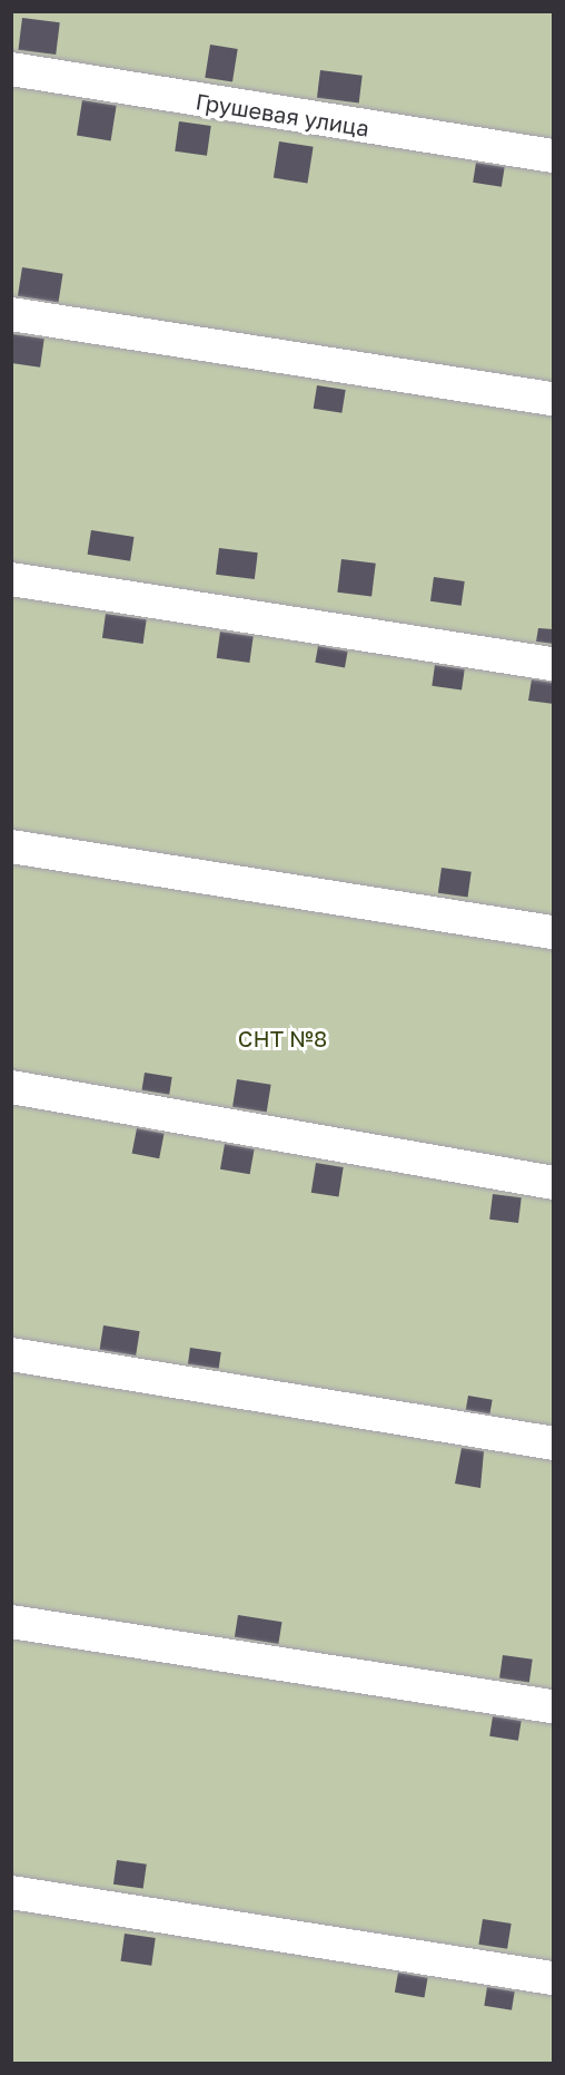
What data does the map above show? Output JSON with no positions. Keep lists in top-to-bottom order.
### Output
{
  "streets": {
    "street": ["Грушевая улица"]
  },
  "parks": ["СНТ №8"]
}
